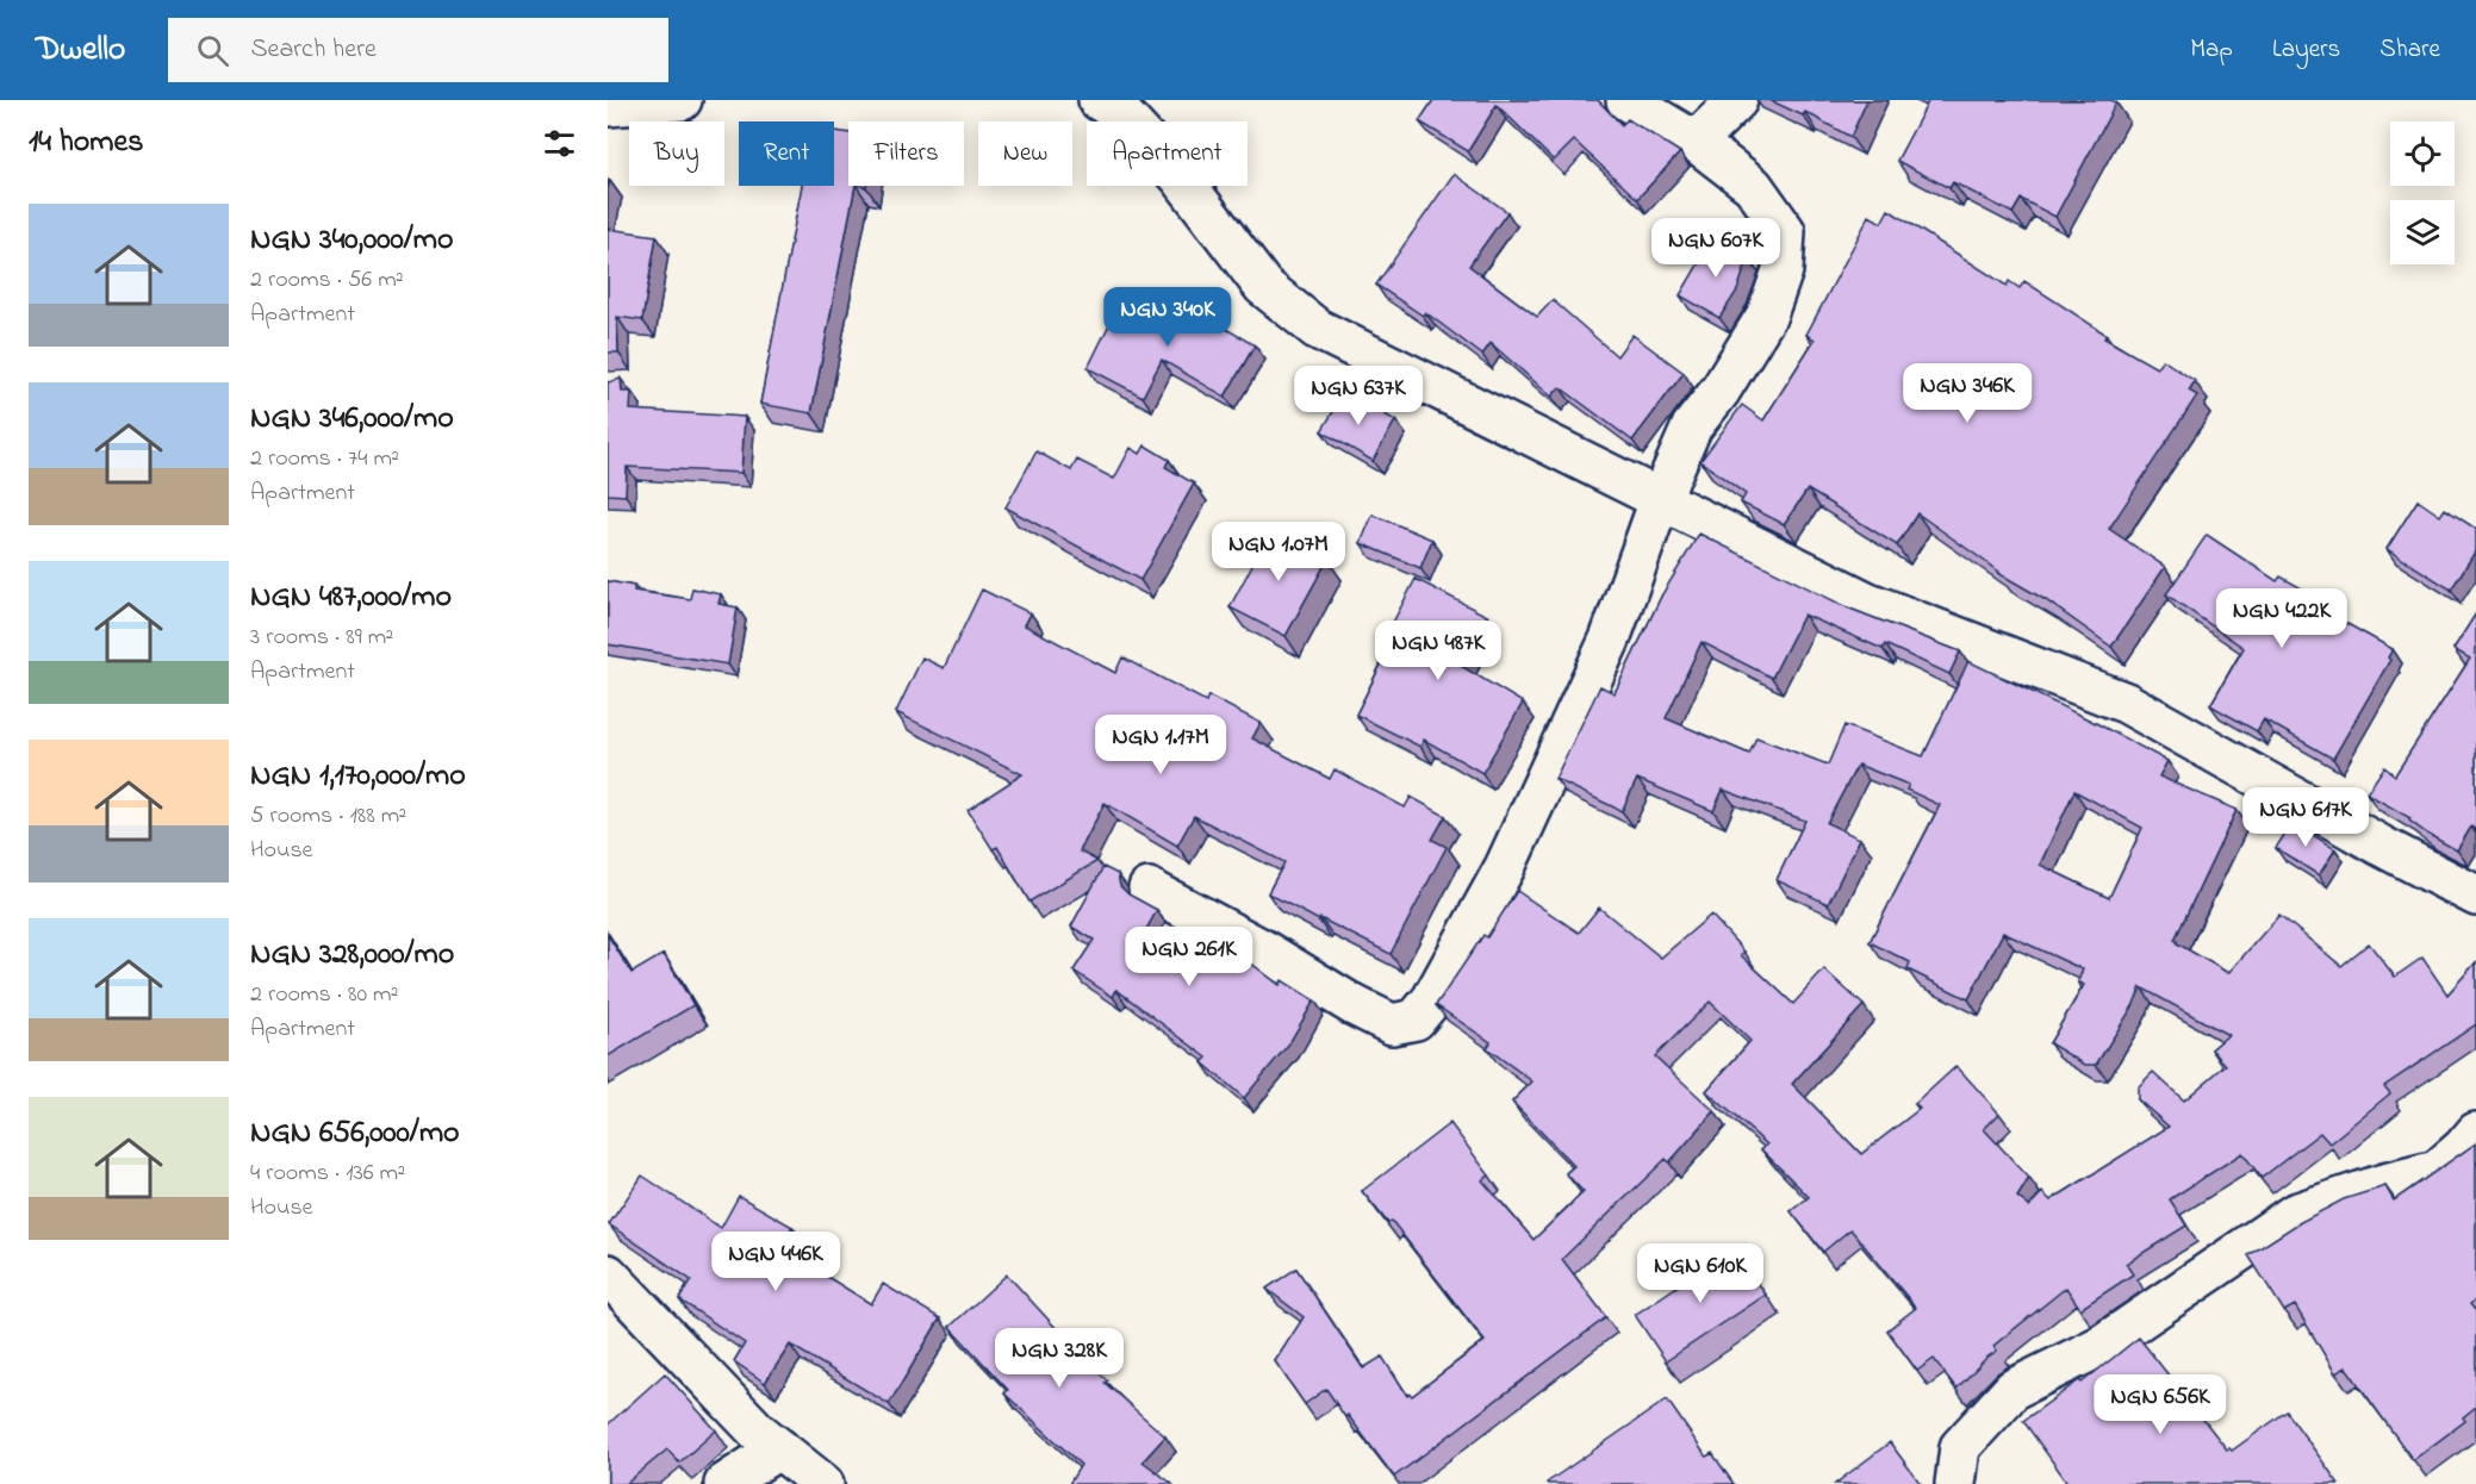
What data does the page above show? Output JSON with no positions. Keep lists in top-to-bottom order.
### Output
{
  "page": {
    "header": "Dwello",
    "search": "Search here",
    "nav": ["Map", "Layers", "Share"],
    "heading": "14 homes",
    "chip": [
      "Buy",
      "Rent",
      "Filters",
      "New",
      "Apartment"
    ],
    "list": [
      {
        "name": "NGN 340,000/mo",
        "note": "2 rooms · 56 m² · Apartment"
      },
      {
        "name": "NGN 346,000/mo",
        "note": "2 rooms · 74 m² · Apartment"
      },
      {
        "name": "NGN 487,000/mo",
        "note": "3 rooms · 89 m² · Apartment"
      },
      {
        "name": "NGN 1,170,000/mo",
        "note": "5 rooms · 188 m² · House"
      },
      {
        "name": "NGN 328,000/mo",
        "note": "2 rooms · 80 m² · Apartment"
      },
      {
        "name": "NGN 656,000/mo",
        "note": "4 rooms · 136 m² · House"
      }
    ],
    "price": [
      "NGN 607K",
      "NGN 340K",
      "NGN 346K",
      "NGN 637K",
      "NGN 1.07M",
      "NGN 422K",
      "NGN 487K",
      "NGN 1.17M",
      "NGN 617K",
      "NGN 261K",
      "NGN 446K",
      "NGN 610K",
      "NGN 328K",
      "NGN 656K"
    ]
  }
}
